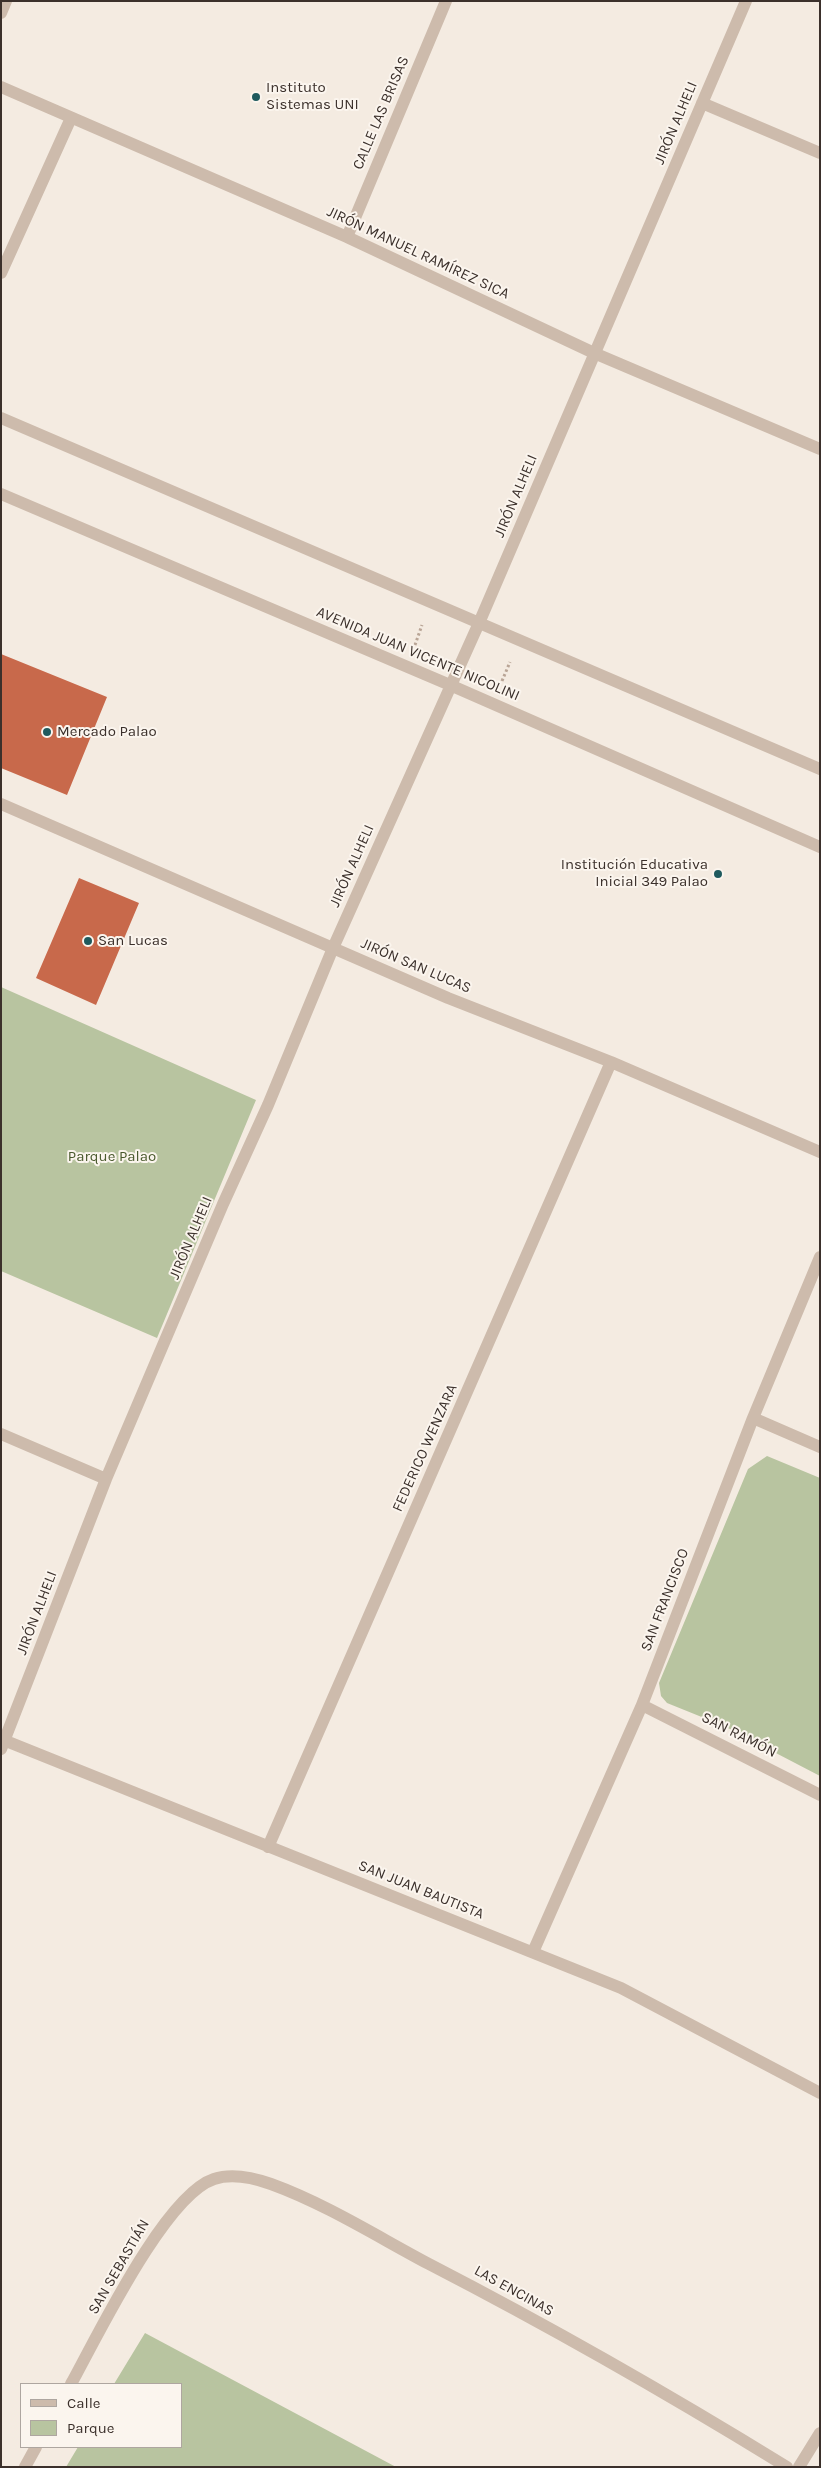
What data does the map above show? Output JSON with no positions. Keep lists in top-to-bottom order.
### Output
{
  "streets": {
    "street": [
      "CALLE LAS BRISAS",
      "JIRÓN ALHELI",
      "JIRÓN MANUEL RAMÍREZ SICA",
      "AVENIDA JUAN VICENTE NICOLINI",
      "JIRÓN SAN LUCAS",
      "FEDERICO WENZARA",
      "SAN FRANCISCO",
      "SAN RAMÓN",
      "SAN JUAN BAUTISTA",
      "SAN SEBASTIÁN",
      "LAS ENCINAS"
    ]
  },
  "crossings": [
    ["CALLE LAS BRISAS", "JIRÓN MANUEL RAMÍREZ SICA"],
    ["JIRÓN ALHELI", "JIRÓN MANUEL RAMÍREZ SICA"],
    ["JIRÓN ALHELI", "AVENIDA JUAN VICENTE NICOLINI"],
    ["JIRÓN ALHELI", "JIRÓN SAN LUCAS"],
    ["JIRÓN ALHELI", "SAN JUAN BAUTISTA"],
    ["JIRÓN SAN LUCAS", "FEDERICO WENZARA"],
    ["FEDERICO WENZARA", "SAN JUAN BAUTISTA"],
    ["SAN FRANCISCO", "SAN RAMÓN"],
    ["SAN FRANCISCO", "SAN JUAN BAUTISTA"],
    ["SAN SEBASTIÁN", "LAS ENCINAS"]
  ],
  "parks": ["Parque Palao"],
  "places": [
    "Instituto Sistemas UNI",
    "Mercado Palao",
    "Institución Educativa Inicial 349 Palao",
    "San Lucas"
  ],
  "legend": ["Calle", "Parque"]
}
